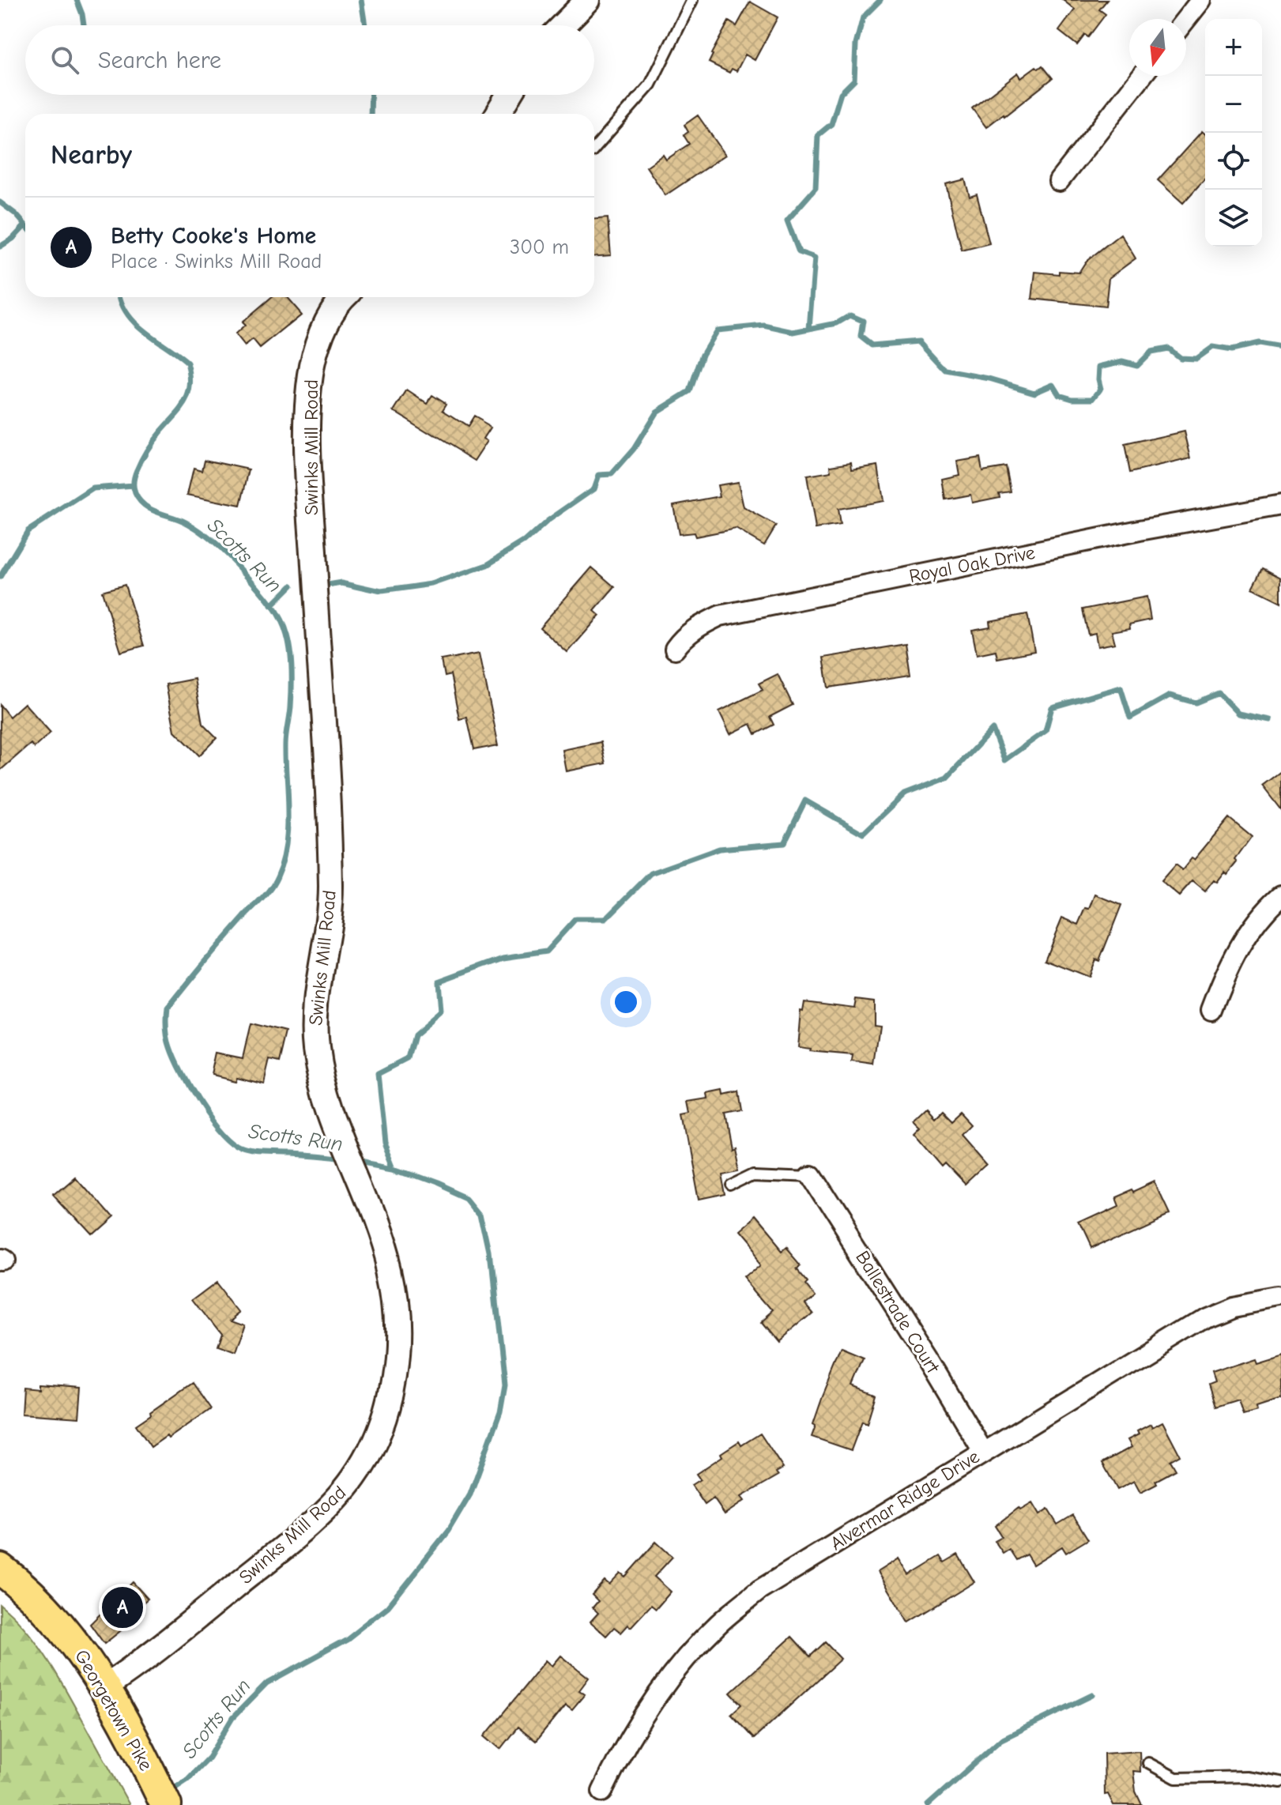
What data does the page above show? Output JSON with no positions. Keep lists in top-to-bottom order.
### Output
{
  "streets": {
    "main road": ["Georgetown Pike"],
    "street": [
      "Swinks Mill Road",
      "Royal Oak Drive",
      "Ballestrade Court",
      "Alvermar Ridge Drive"
    ]
  },
  "crossings": [
    ["Swinks Mill Road", "Georgetown Pike"],
    ["Ballestrade Court", "Alvermar Ridge Drive"]
  ],
  "water": ["Scotts Run"],
  "north": "bottom",
  "page": {
    "map_buttons": ["+", "−"],
    "search": "Search here",
    "heading": "Nearby",
    "list": [
      {
        "mark": "A",
        "name": "Betty Cooke's Home",
        "note": "Place · Swinks Mill Road",
        "value": "300 m"
      }
    ],
    "pins": "A"
  }
}
